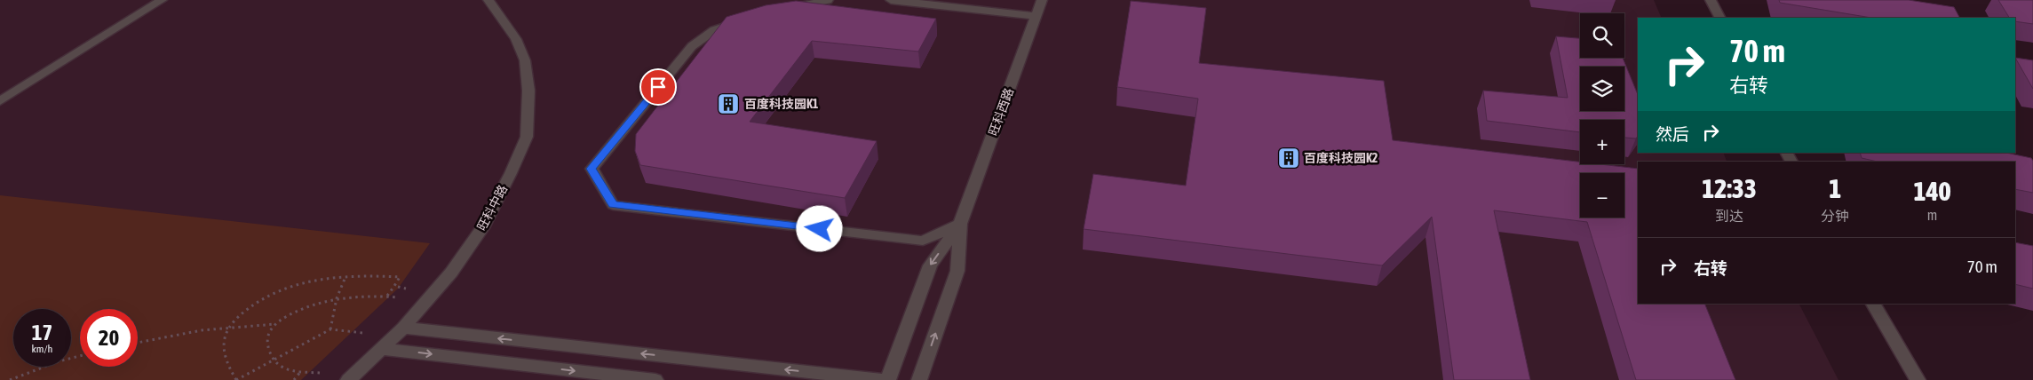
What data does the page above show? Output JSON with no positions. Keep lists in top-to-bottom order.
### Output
{
  "streets": {
    "street": ["旺科西路", "旺科中路"]
  },
  "places": {
    "building": ["百度科技园K1", "百度科技园K2"]
  },
  "page": {
    "map_buttons": ["+", "−"],
    "turn": ["70 m", "右转"],
    "then": "然后",
    "eta": [
      "12:33",
      "到达",
      "1",
      "分钟",
      "140",
      "m"
    ],
    "list": [
      {
        "name": "右转",
        "value": "70 m"
      }
    ],
    "speed": "17 km/h",
    "limit": "20"
  }
}
